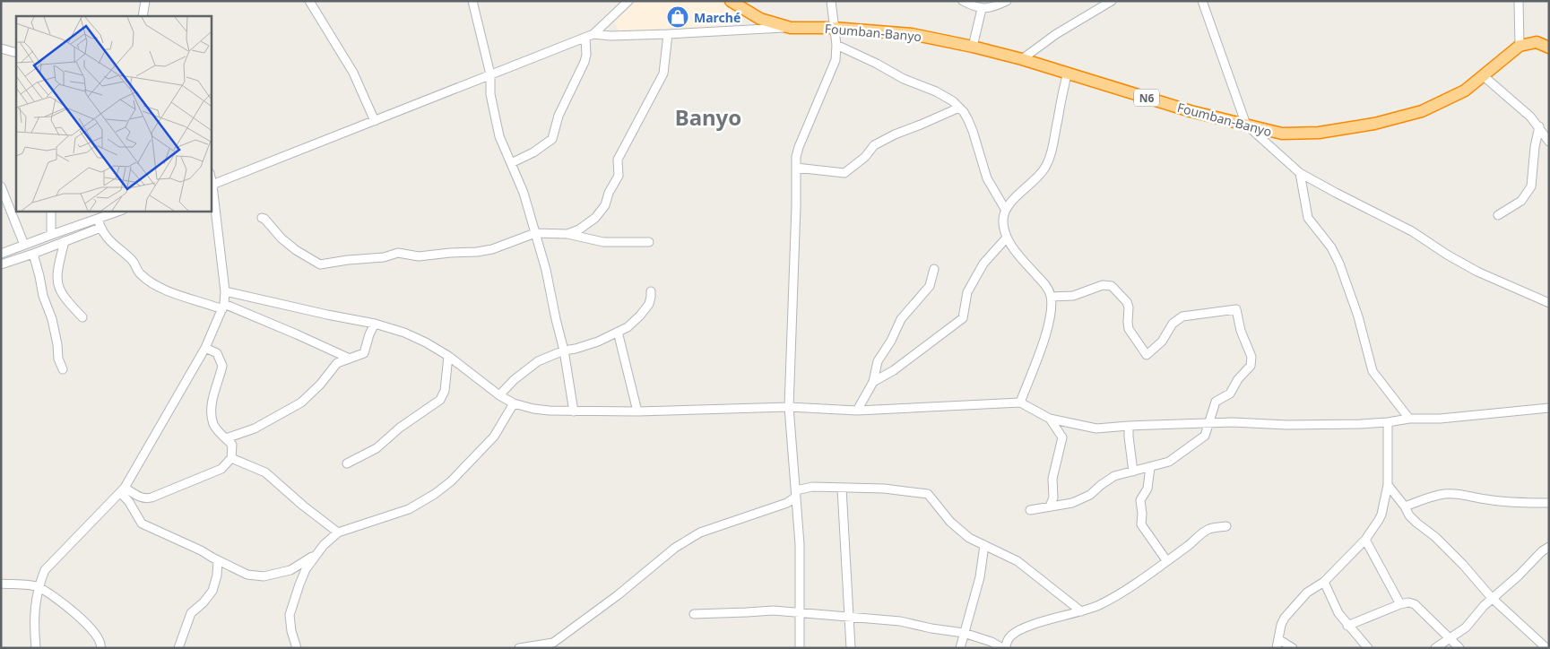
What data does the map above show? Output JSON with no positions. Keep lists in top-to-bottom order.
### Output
{
  "streets": {
    "highway": ["Foumban-Banyo", "N6"]
  },
  "districts": ["Banyo"],
  "places": {
    "shop": ["Marché"]
  }
}
